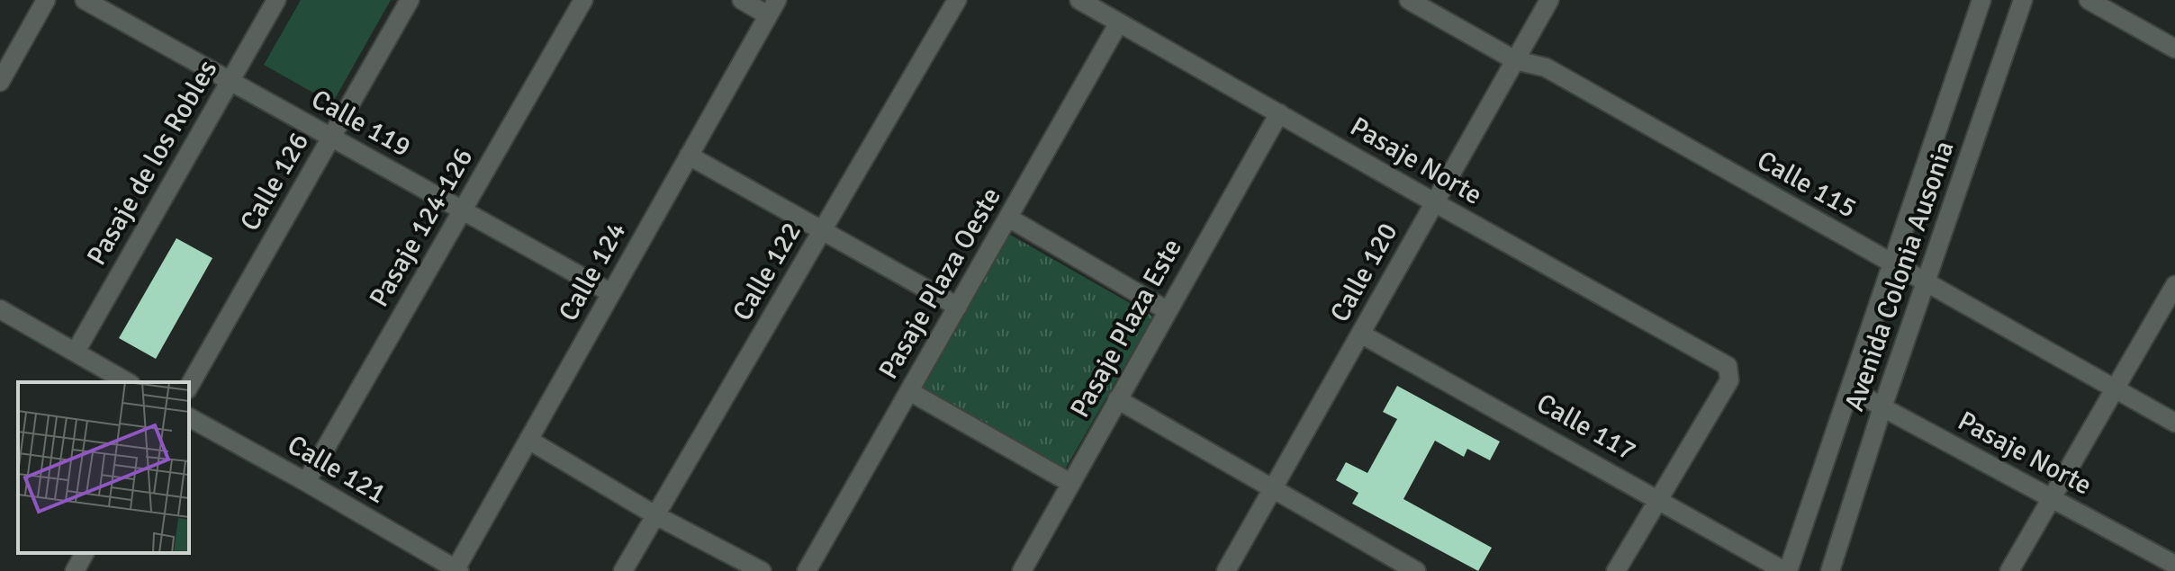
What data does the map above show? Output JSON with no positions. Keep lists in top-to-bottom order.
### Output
{
  "streets": {
    "street": [
      "Calle 119",
      "Pasaje Norte",
      "Pasaje de los Robles",
      "Calle 126",
      "Calle 115",
      "Pasaje 124-126",
      "Calle 124",
      "Calle 122",
      "Calle 120",
      "Avenida Colonia Ausonia",
      "Pasaje Plaza Oeste",
      "Pasaje Plaza Este",
      "Calle 117",
      "Calle 121"
    ]
  },
  "crossings": [
    ["Calle 119", "Pasaje de los Robles"],
    ["Calle 119", "Calle 126"],
    ["Calle 119", "Pasaje 124-126"],
    ["Calle 119", "Calle 124"],
    ["Pasaje Norte", "Calle 120"],
    ["Pasaje Norte", "Avenida Colonia Ausonia"],
    ["Pasaje Norte", "Pasaje Plaza Oeste"],
    ["Pasaje Norte", "Pasaje Plaza Este"],
    ["Pasaje Norte", "Calle 117"],
    ["Calle 115", "Calle 120"],
    ["Calle 115", "Avenida Colonia Ausonia"],
    ["Pasaje 124-126", "Calle 121"],
    ["Calle 124", "Calle 121"],
    ["Calle 120", "Calle 117"],
    ["Avenida Colonia Ausonia", "Calle 117"]
  ]
}
